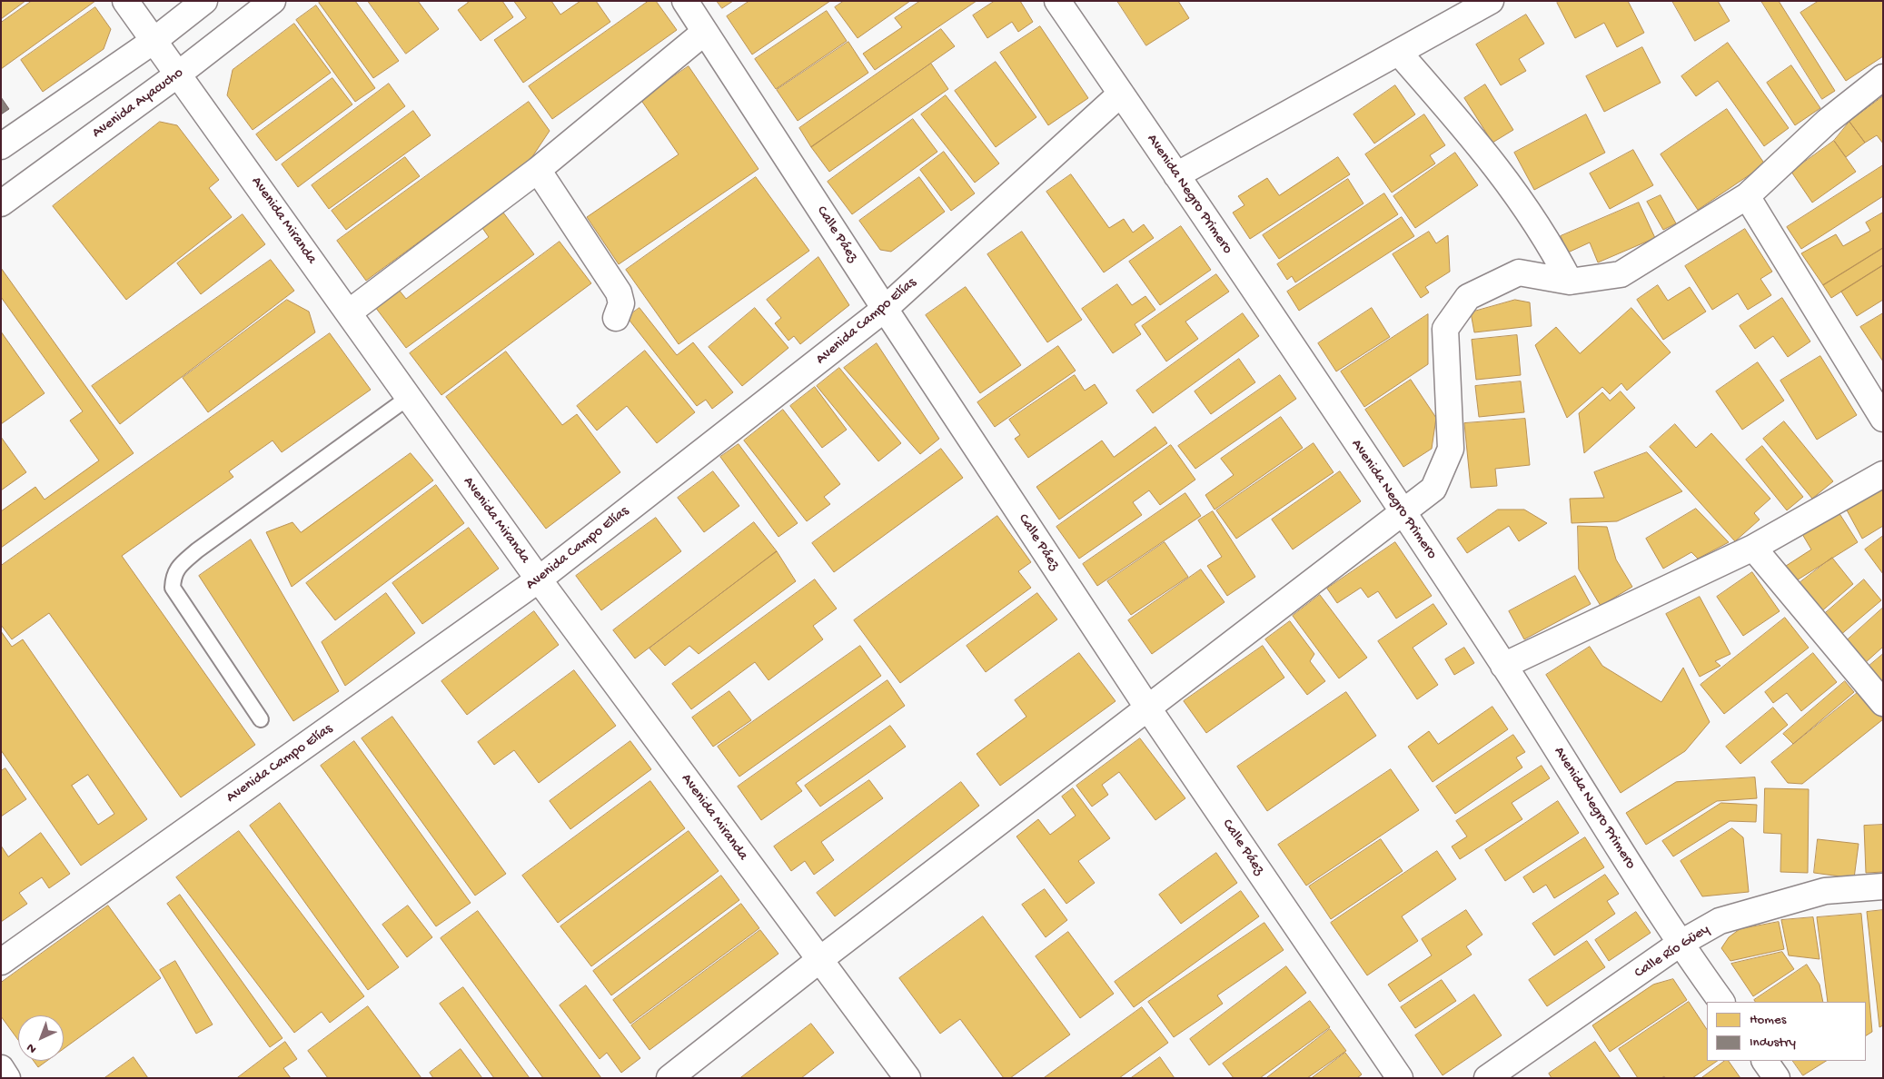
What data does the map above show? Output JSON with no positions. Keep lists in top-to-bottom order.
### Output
{
  "streets": {
    "street": [
      "Avenida Ayacucho",
      "Avenida Negro Primero",
      "Avenida Miranda",
      "Calle Páez",
      "Avenida Campo Elías",
      "Calle Río Güey"
    ]
  },
  "crossings": [
    ["Avenida Ayacucho", "Avenida Miranda"],
    ["Avenida Negro Primero", "Avenida Campo Elías"],
    ["Avenida Negro Primero", "Calle Río Güey"],
    ["Avenida Miranda", "Avenida Campo Elías"],
    ["Calle Páez", "Avenida Campo Elías"]
  ],
  "legend": ["Homes", "Industry"],
  "north": "bottom left"
}
